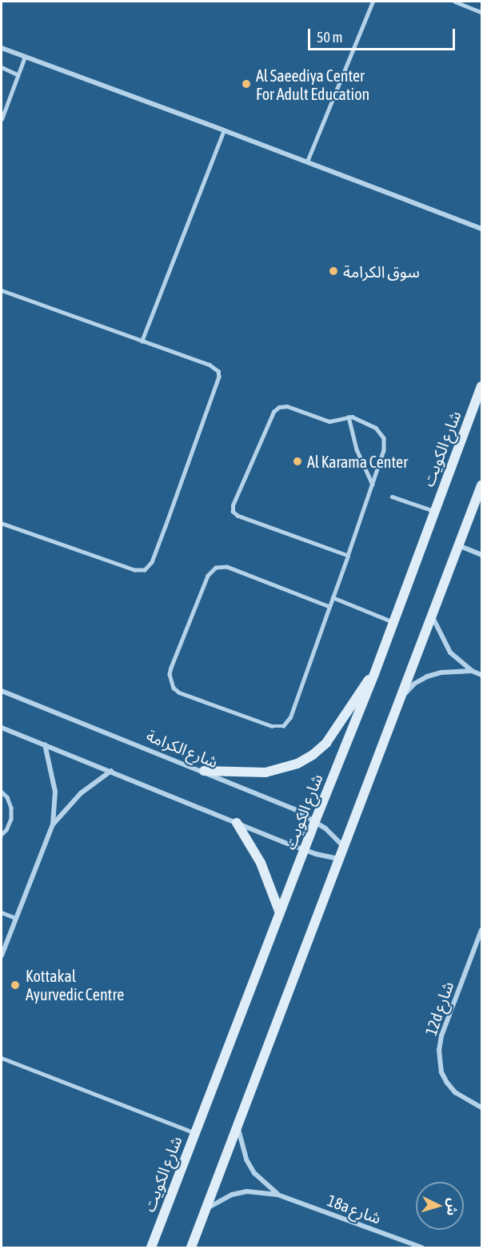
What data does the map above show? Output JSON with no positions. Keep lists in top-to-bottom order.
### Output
{
  "streets": {
    "main road": ["شارع الكويت"],
    "street": ["شارع الكرامة", "12d شارع", "18a شارع"]
  },
  "crossings": [
    ["شارع الكويت", "شارع الكرامة"]
  ],
  "places": [
    "Al Saeediya Center For Adult Education",
    "سوق الكرامة",
    "Al Karama Center",
    "Kottakal Ayurvedic Centre"
  ],
  "scale_bar": "50 m",
  "north": "right"
}
